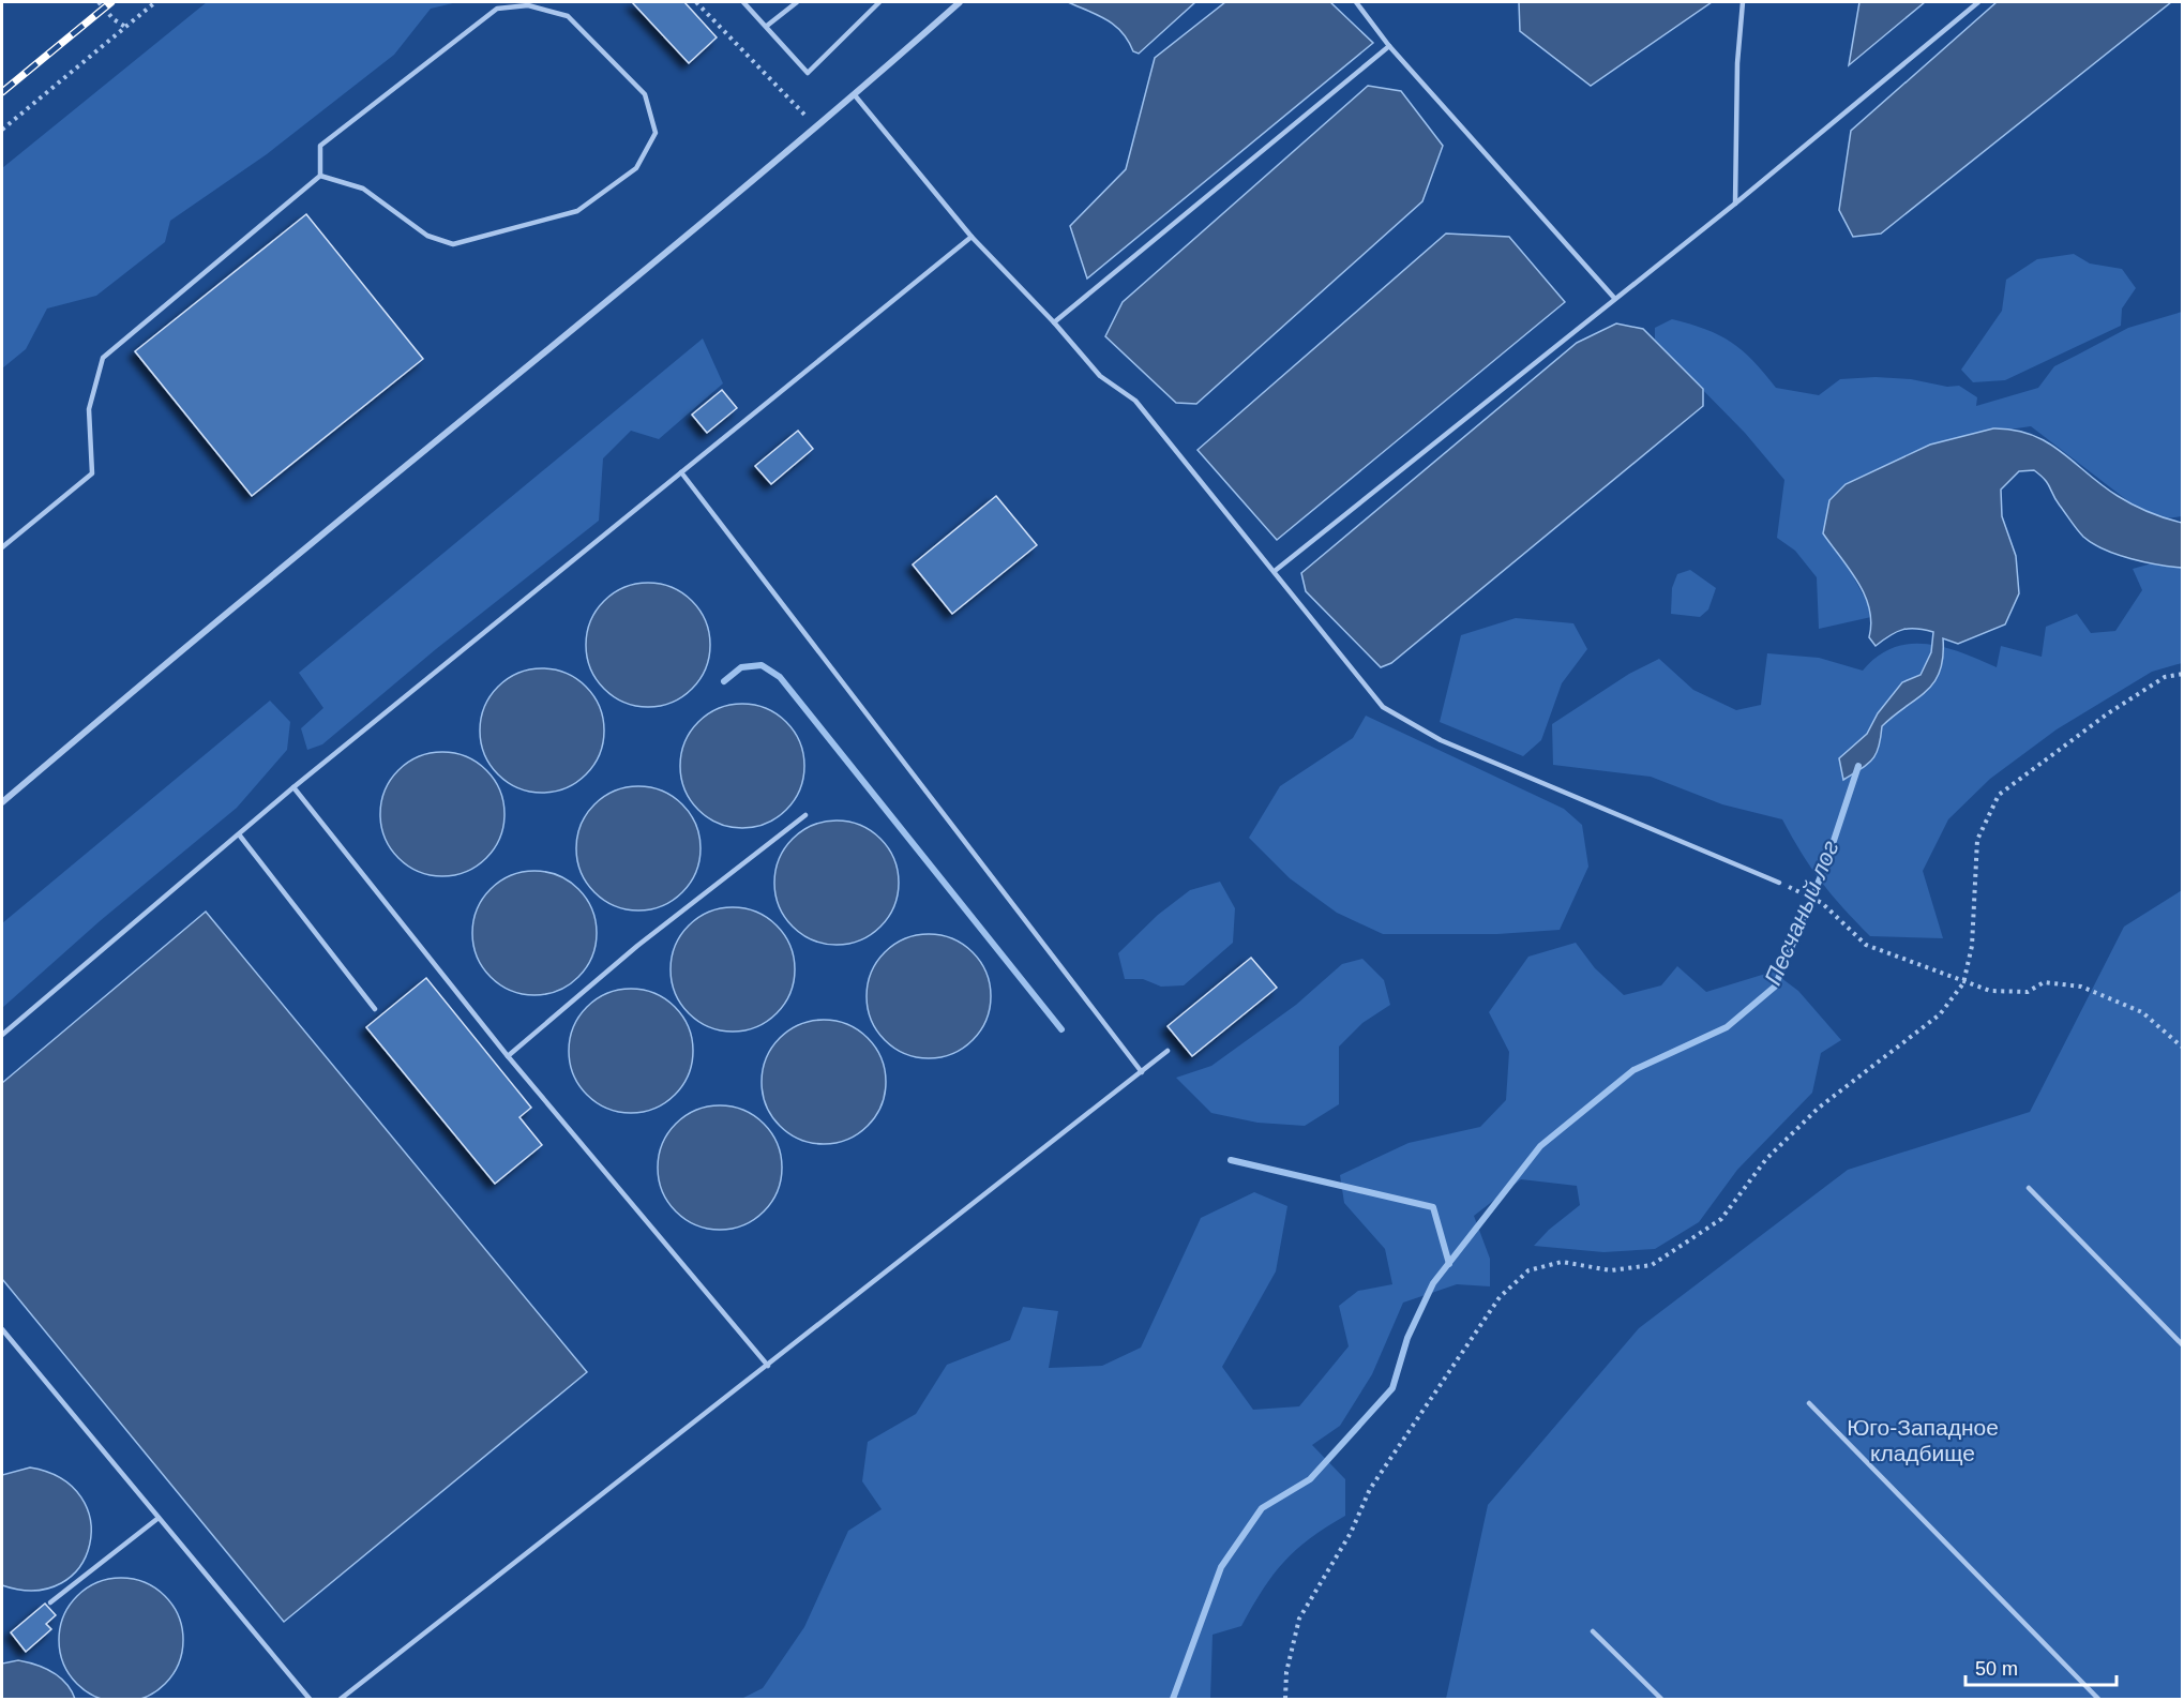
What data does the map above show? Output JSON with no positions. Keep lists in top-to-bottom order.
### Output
{
  "water": ["Песчаный лог"],
  "parks": ["Юго-Западное кладбище"],
  "scale_bar": "50 m"
}
